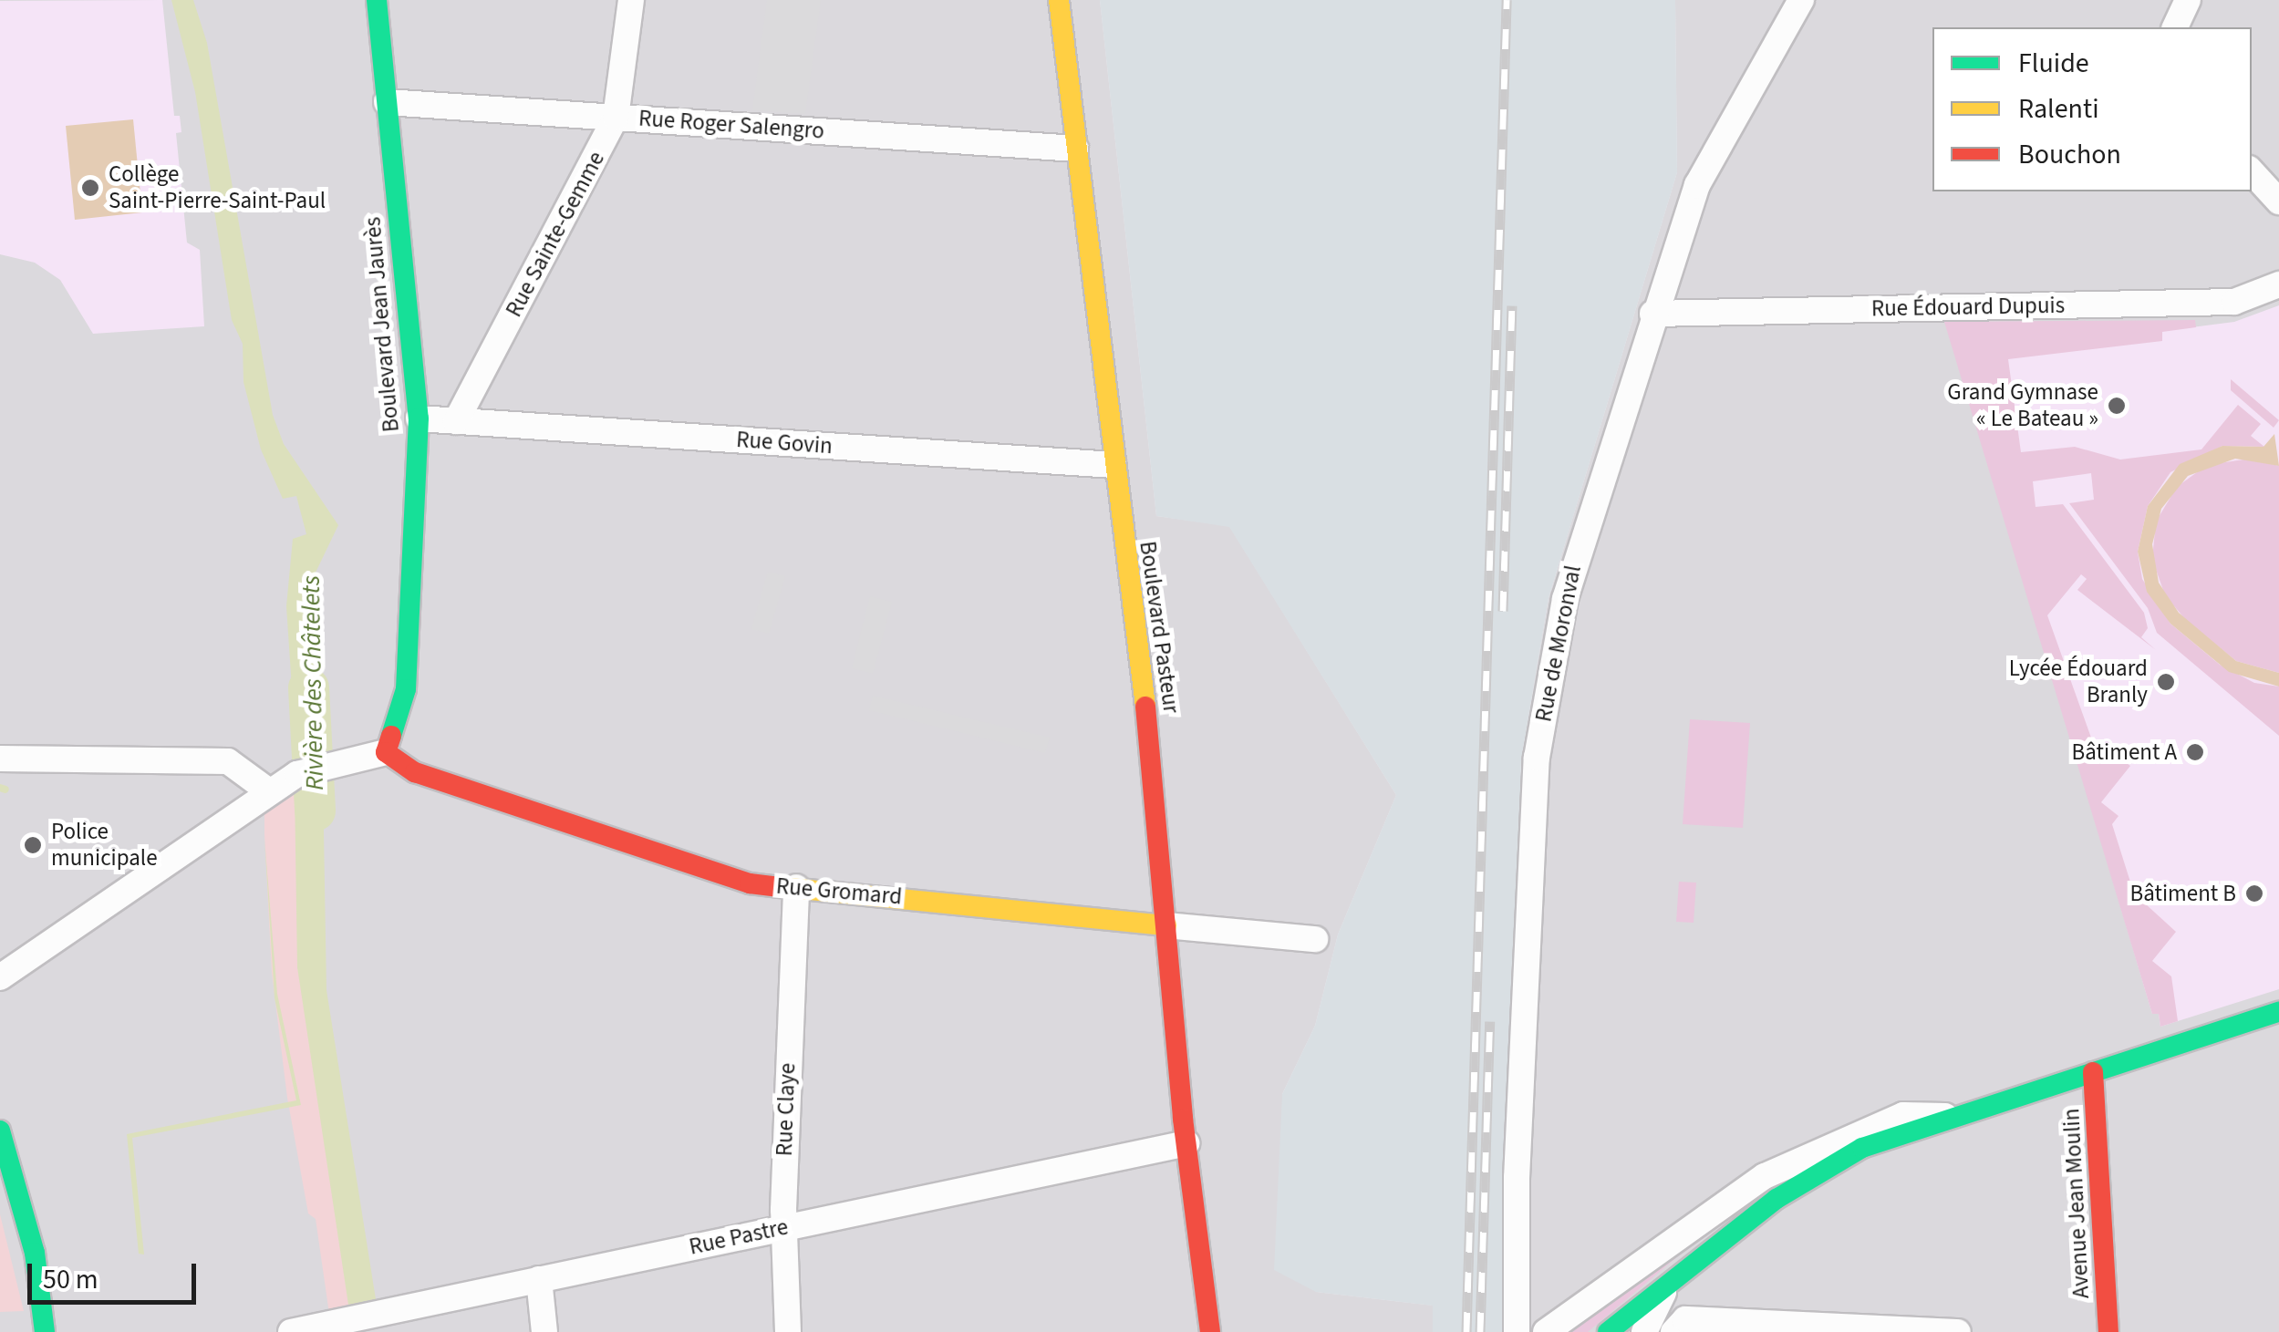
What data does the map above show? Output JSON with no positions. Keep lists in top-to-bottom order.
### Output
{
  "streets": {
    "main road": [
      "Boulevard Jean Jaurès",
      "Boulevard Pasteur",
      "Rue Gromard",
      "Avenue Jean Moulin"
    ],
    "street": [
      "Rue Roger Salengro",
      "Rue Sainte-Gemme",
      "Rue Édouard Dupuis",
      "Rue Govin",
      "Rue de Moronval",
      "Rue Claye",
      "Rue Pastre"
    ]
  },
  "crossings": [
    ["Rue Roger Salengro", "Rue Sainte-Gemme"],
    ["Rue Roger Salengro", "Boulevard Jean Jaurès"],
    ["Rue Roger Salengro", "Boulevard Pasteur"],
    ["Rue Sainte-Gemme", "Rue Govin"],
    ["Rue Édouard Dupuis", "Rue de Moronval"],
    ["Boulevard Jean Jaurès", "Rue Gromard"],
    ["Rue Govin", "Boulevard Pasteur"],
    ["Boulevard Pasteur", "Rue Gromard"],
    ["Boulevard Pasteur", "Rue Pastre"],
    ["Rue Gromard", "Rue Claye"],
    ["Rue Claye", "Rue Pastre"]
  ],
  "water": ["Rivière des Châtelets"],
  "places": [
    "Collège Saint-Pierre-Saint-Paul",
    "Grand Gymnase « Le Bateau »",
    "Lycée Édouard Branly",
    "Bâtiment A",
    "Police municipale",
    "Bâtiment B"
  ],
  "legend": ["Fluide", "Ralenti", "Bouchon"],
  "scale_bar": "50 m"
}
